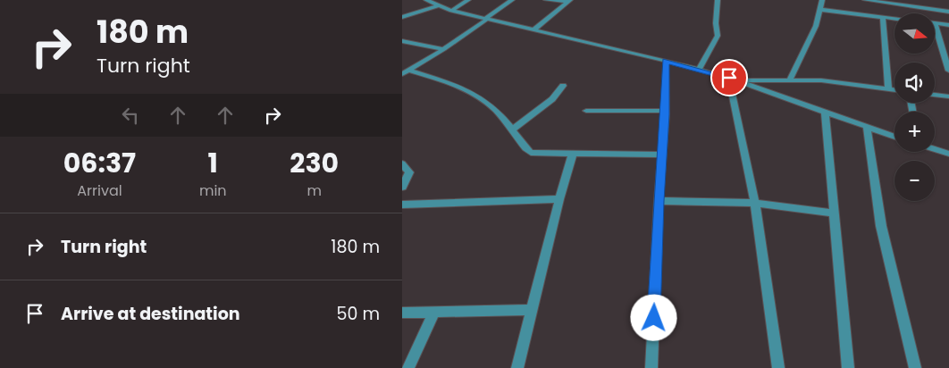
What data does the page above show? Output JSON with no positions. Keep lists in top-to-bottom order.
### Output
{
  "north": "right",
  "page": {
    "turn": ["180 m", "Turn right"],
    "map_buttons": ["+", "−"],
    "eta": [
      "06:37",
      "Arrival",
      "1",
      "min",
      "230",
      "m"
    ],
    "list": [
      {
        "name": "Turn right",
        "value": "180 m"
      },
      {
        "name": "Arrive at destination",
        "value": "50 m"
      }
    ]
  }
}
